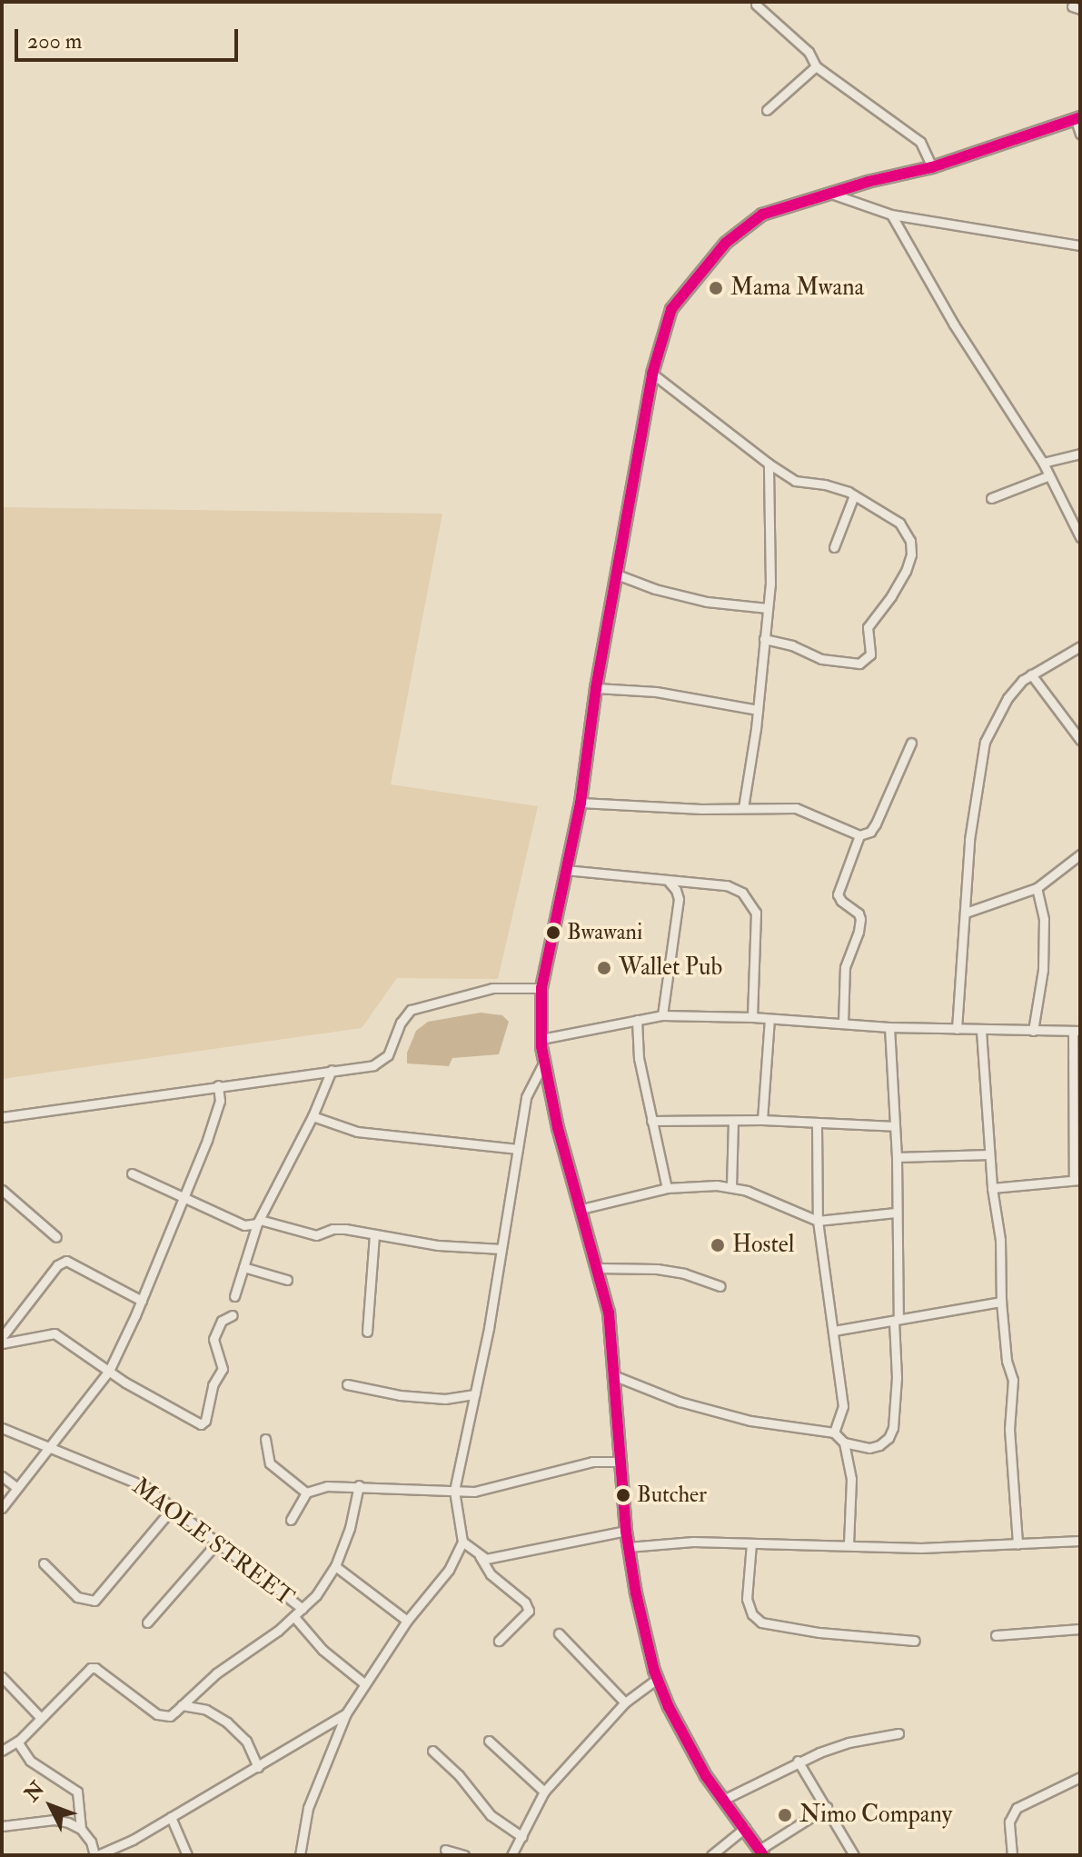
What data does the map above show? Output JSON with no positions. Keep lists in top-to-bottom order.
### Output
{
  "streets": {
    "street": ["MAOLE STREET"]
  },
  "places": [
    "Mama Mwana",
    "Bwawani",
    "Wallet Pub",
    "Hostel",
    "Butcher",
    "Nimo Company"
  ],
  "scale_bar": "200 m",
  "north": "top left"
}
